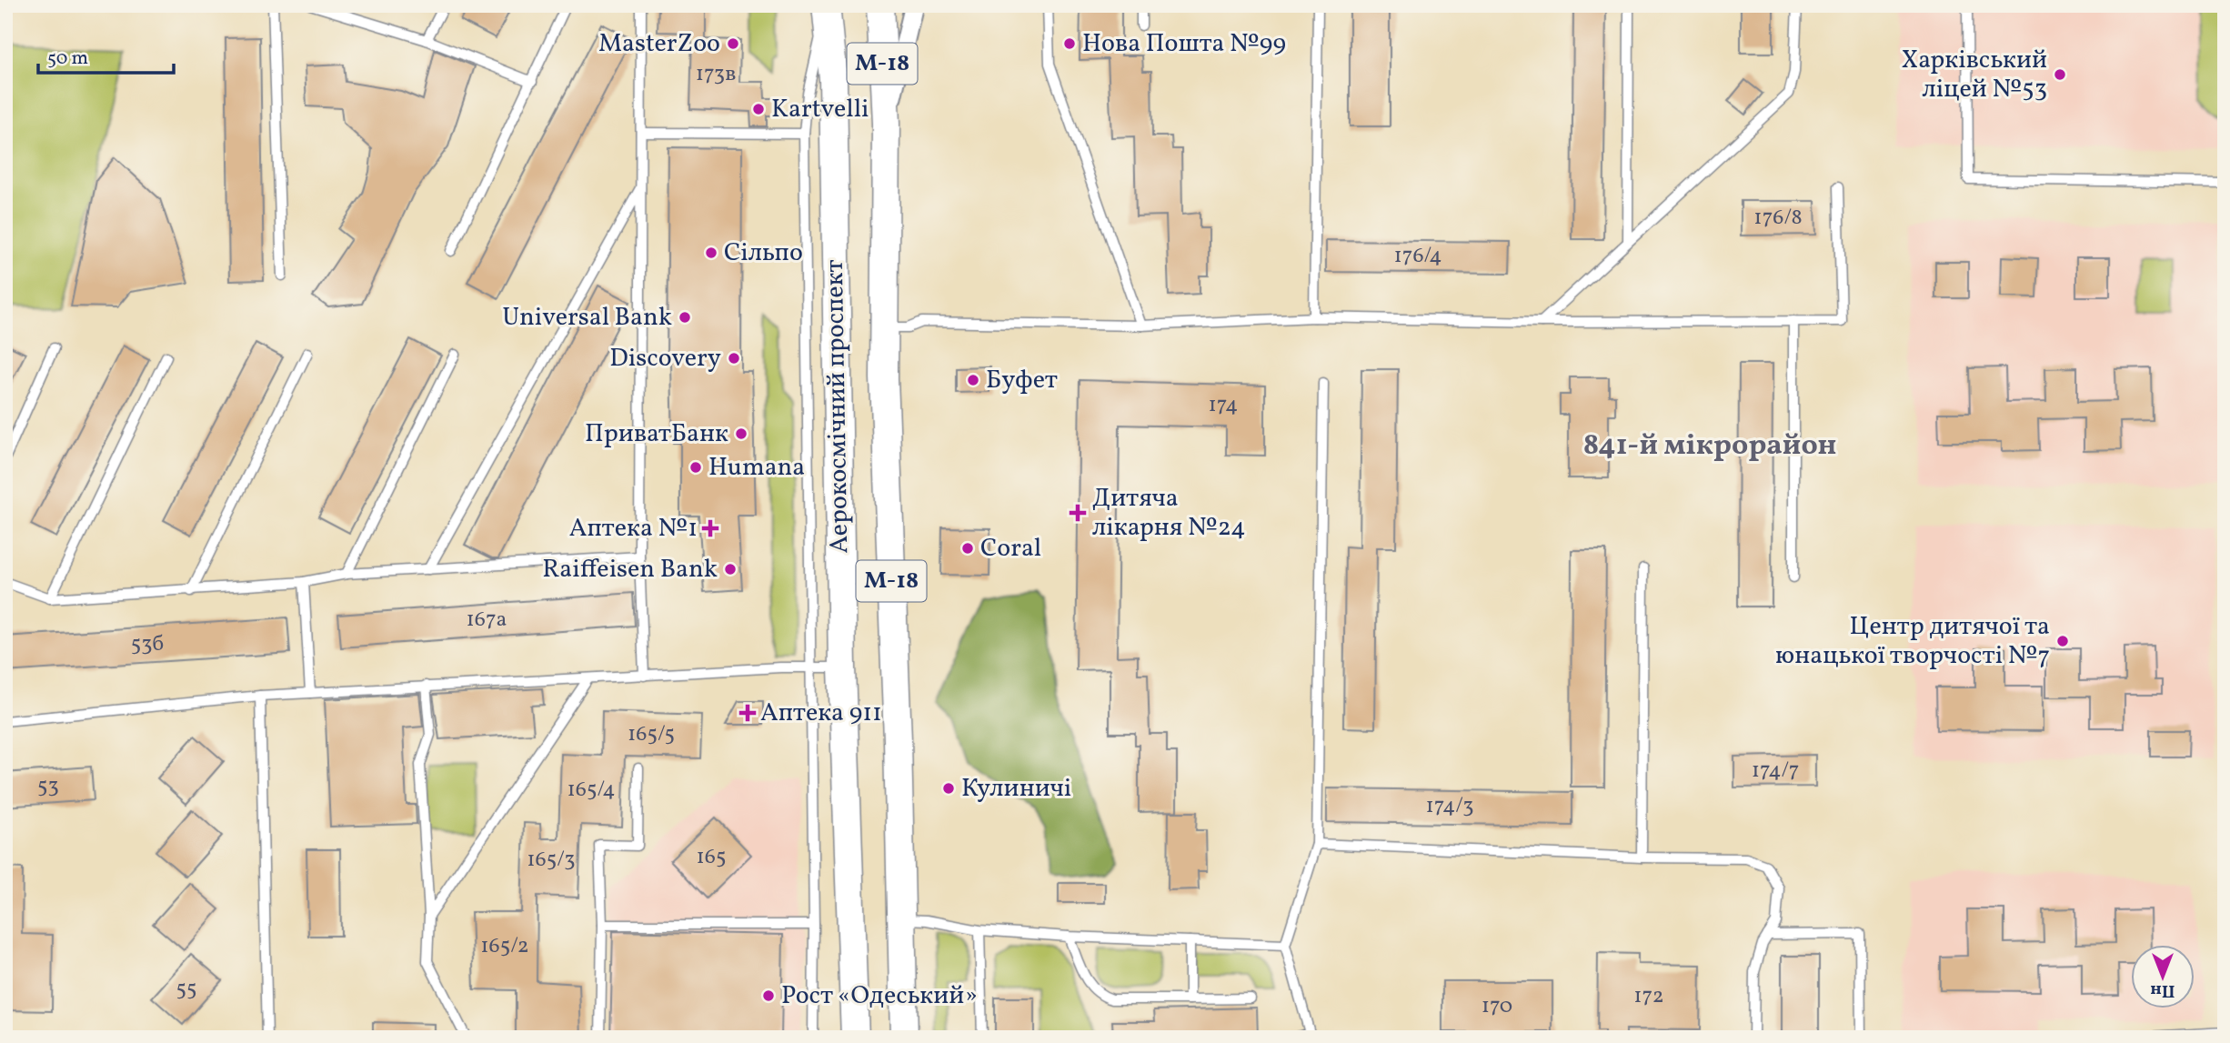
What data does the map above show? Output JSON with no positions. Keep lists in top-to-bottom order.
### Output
{
  "streets": {
    "main road": ["М-18", "Аерокосмічний проспект"]
  },
  "districts": ["841-й мікрорайон"],
  "places": {
    "other": [
      "MasterZoo",
      "Нова Пошта №99",
      "Харківський ліцей №53",
      "Kartvelli",
      "Сільпо",
      "Universal Bank",
      "Discovery",
      "Буфет",
      "ПриватБанк",
      "Humana",
      "Coral",
      "Raiffeisen Bank",
      "Центр дитячої та юнацької творчості №7",
      "Кулиничі",
      "Рост «Одеський»"
    ],
    "health": ["Дитяча лікарня №24", "Аптека №1", "Аптека 911"]
  },
  "house_numbers": [
    "173в",
    "176/8",
    "176/4",
    "174",
    "167а",
    "53б",
    "165/5",
    "174/7",
    "53",
    "165/4",
    "174/3",
    "165",
    "165/3",
    "165/2",
    "55",
    "172",
    "170"
  ],
  "scale_bar": "50 m",
  "north": "bottom"
}
